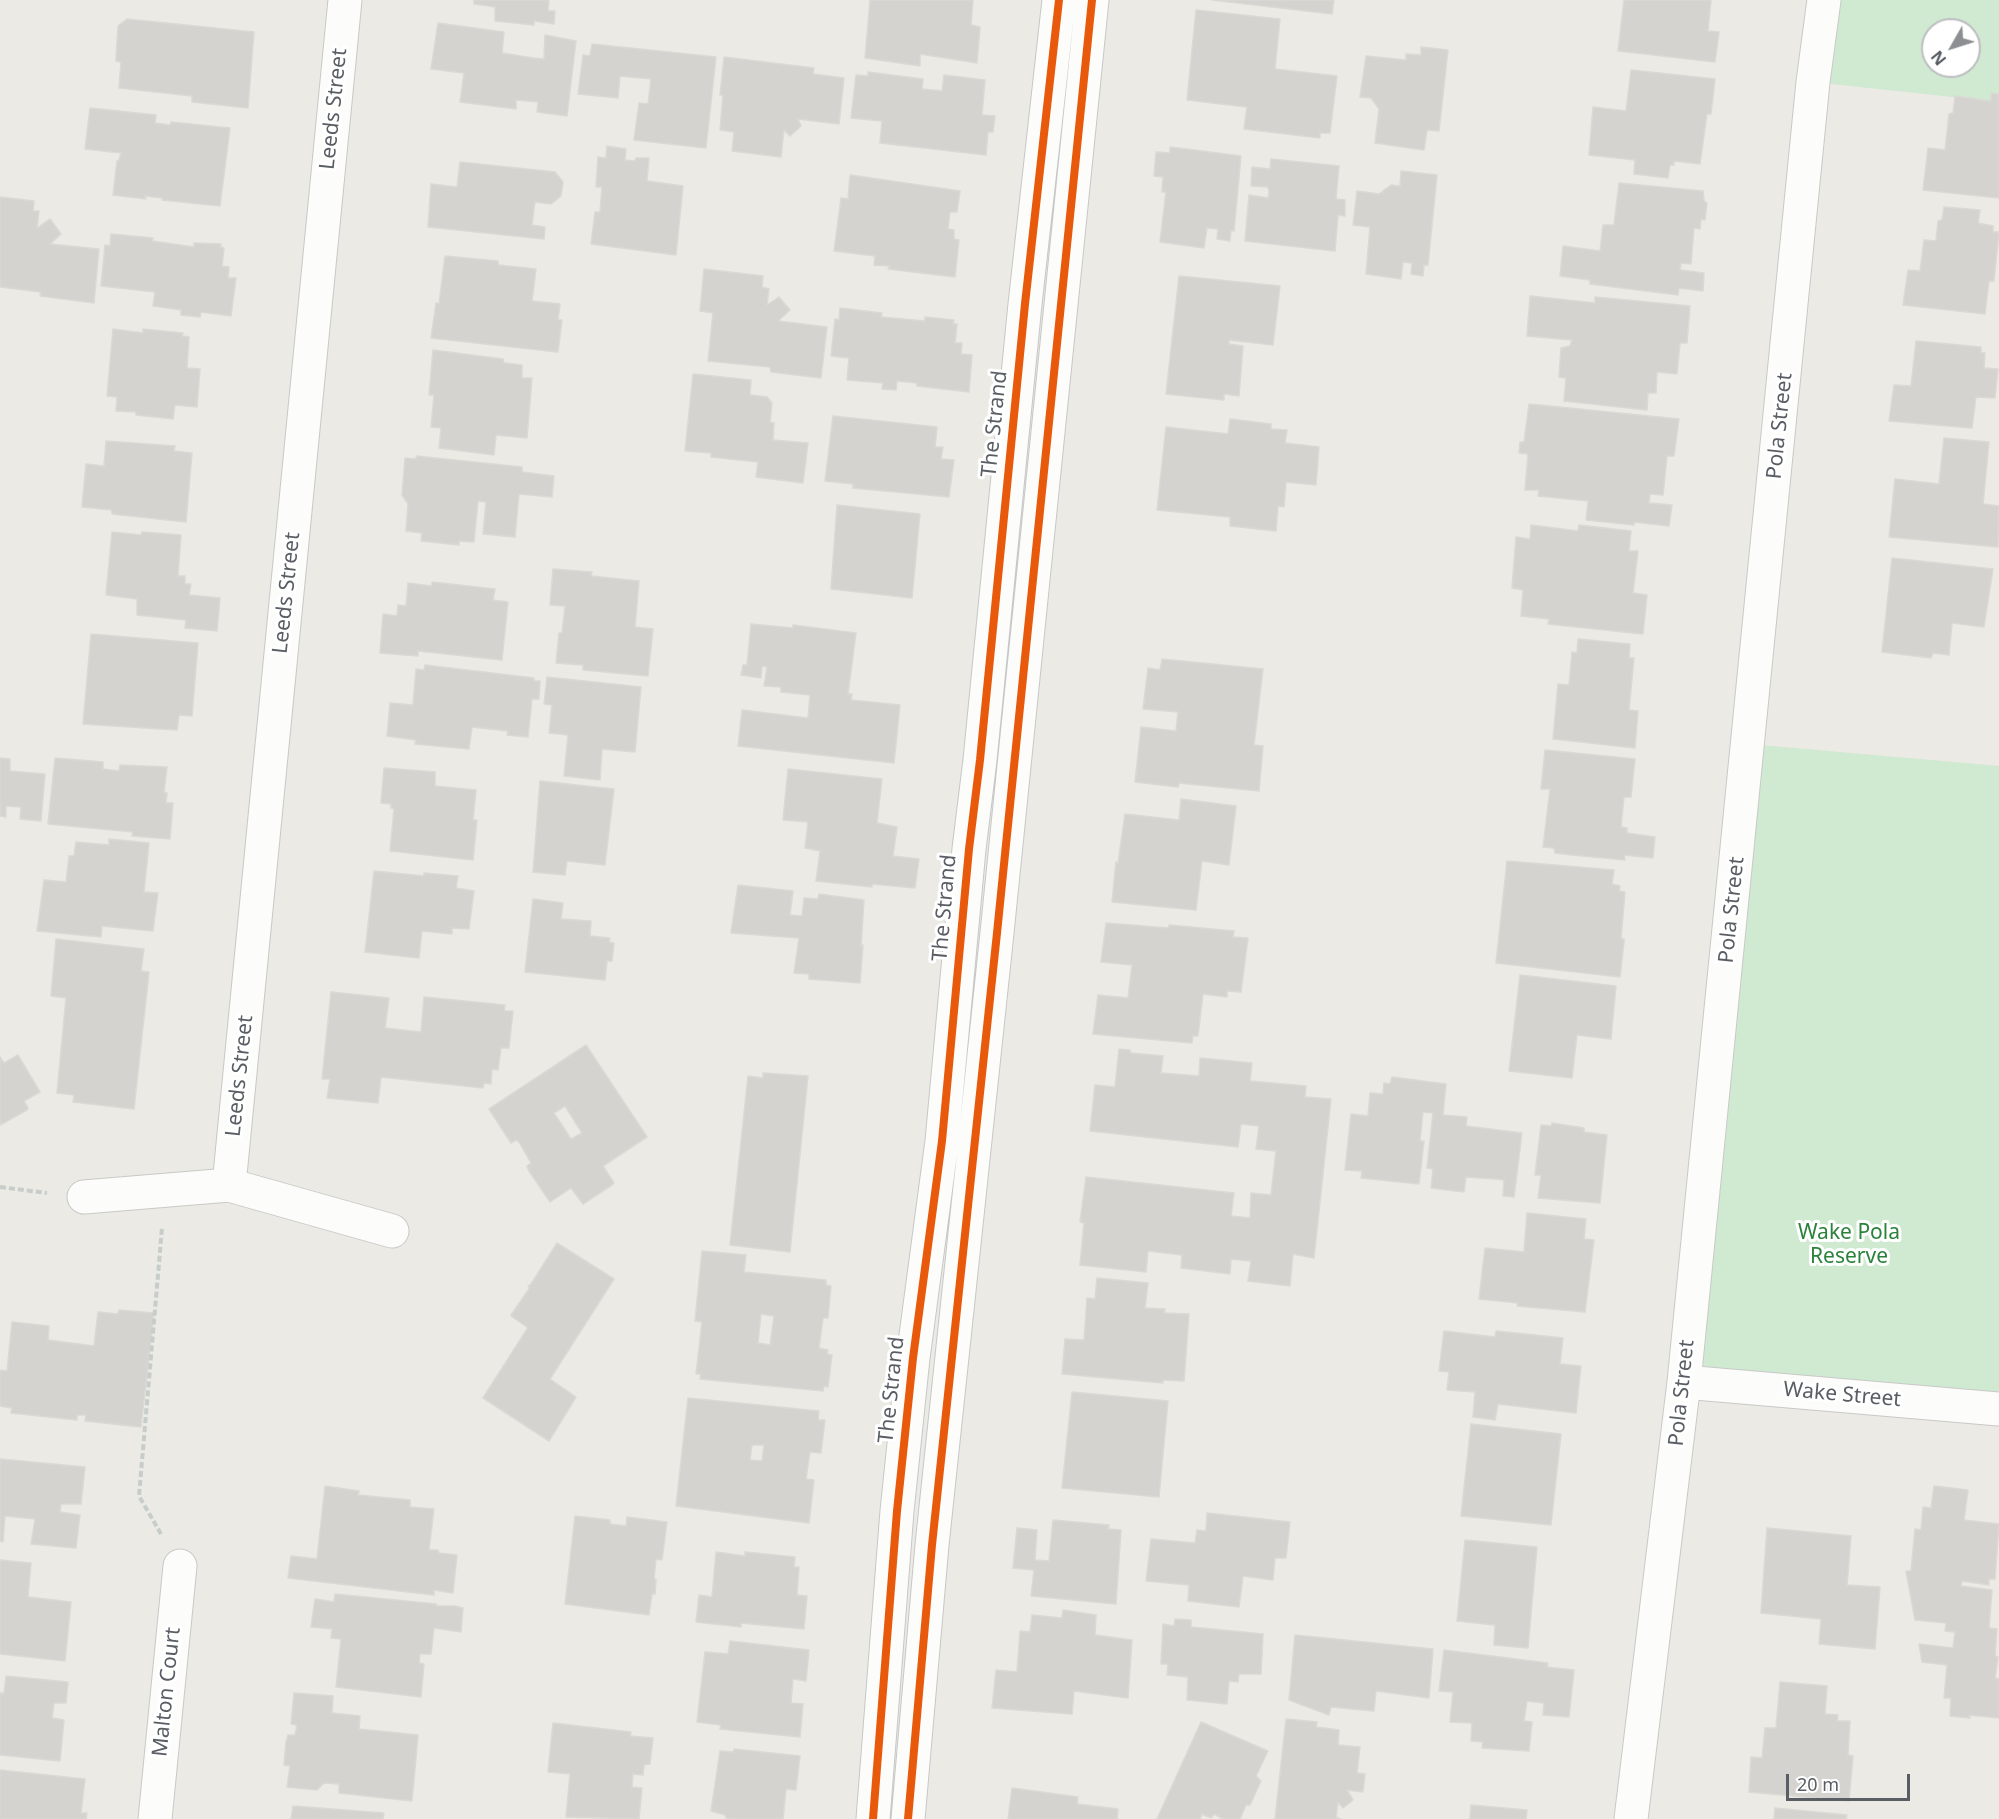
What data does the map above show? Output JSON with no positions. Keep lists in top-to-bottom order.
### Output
{
  "streets": {
    "street": [
      "Leeds Street",
      "The Strand",
      "Pola Street",
      "Wake Street",
      "Malton Court"
    ]
  },
  "crossings": [
    ["Pola Street", "Wake Street"]
  ],
  "parks": ["Wake Pola Reserve"],
  "scale_bar": "20 m",
  "north": "bottom left"
}
